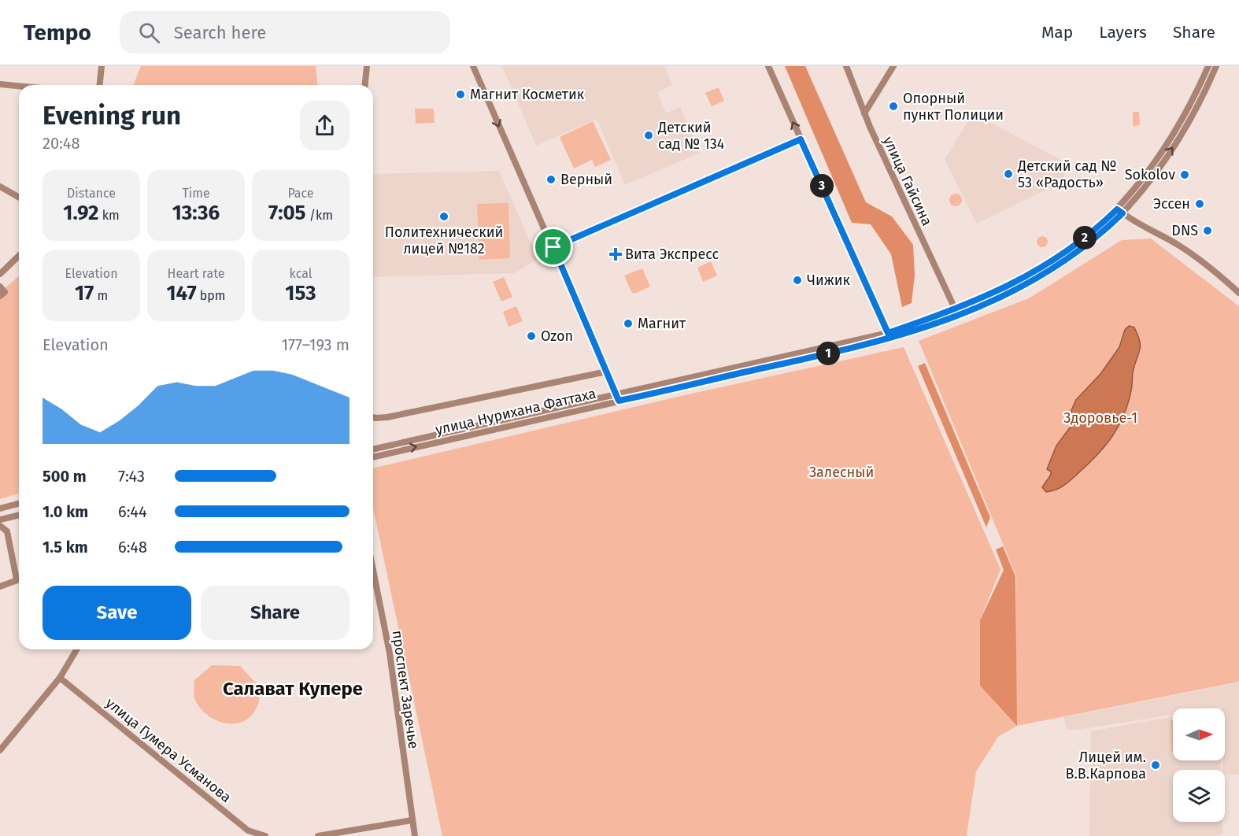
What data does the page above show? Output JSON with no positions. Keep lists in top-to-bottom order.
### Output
{
  "streets": {
    "street": [
      "улица Гайсина",
      "улица Нурихана Фаттаха",
      "проспект Заречье",
      "улица Гумера Усманова"
    ]
  },
  "districts": ["Салават Купере"],
  "parks": ["Здоровье-1", "Залесный"],
  "places": {
    "other": [
      "Магнит Косметик",
      "Опорный пункт Полиции",
      "Детский сад № 134",
      "Детский сад № 53 «Радость»",
      "Sokolov",
      "Верный",
      "Эссен",
      "Политехнический лицей №182",
      "DNS",
      "Чижик",
      "Магнит",
      "Ozon",
      "Лицей им. В.В.Карпова"
    ],
    "health": ["Вита Экспресс"]
  },
  "north": "right",
  "page": {
    "header": "Tempo",
    "search": "Search here",
    "nav": ["Map", "Layers", "Share"],
    "heading": ["Evening run", "20:48"],
    "stats": [
      ["Distance", "1.92 km"],
      ["Time", "13:36"],
      ["Pace", "7:05 /km"],
      ["Elevation", "17 m"],
      ["Heart rate", "147 bpm"],
      ["kcal", "153"]
    ],
    "pins": ["3", "2", "1"],
    "chart": ["Elevation", "177–193 m"],
    "list": [
      {
        "name": "500 m",
        "note": "7:43"
      },
      {
        "name": "1.0 km",
        "note": "6:44"
      },
      {
        "name": "1.5 km",
        "note": "6:48"
      }
    ],
    "buttons": ["Save", "Share"]
  }
}
